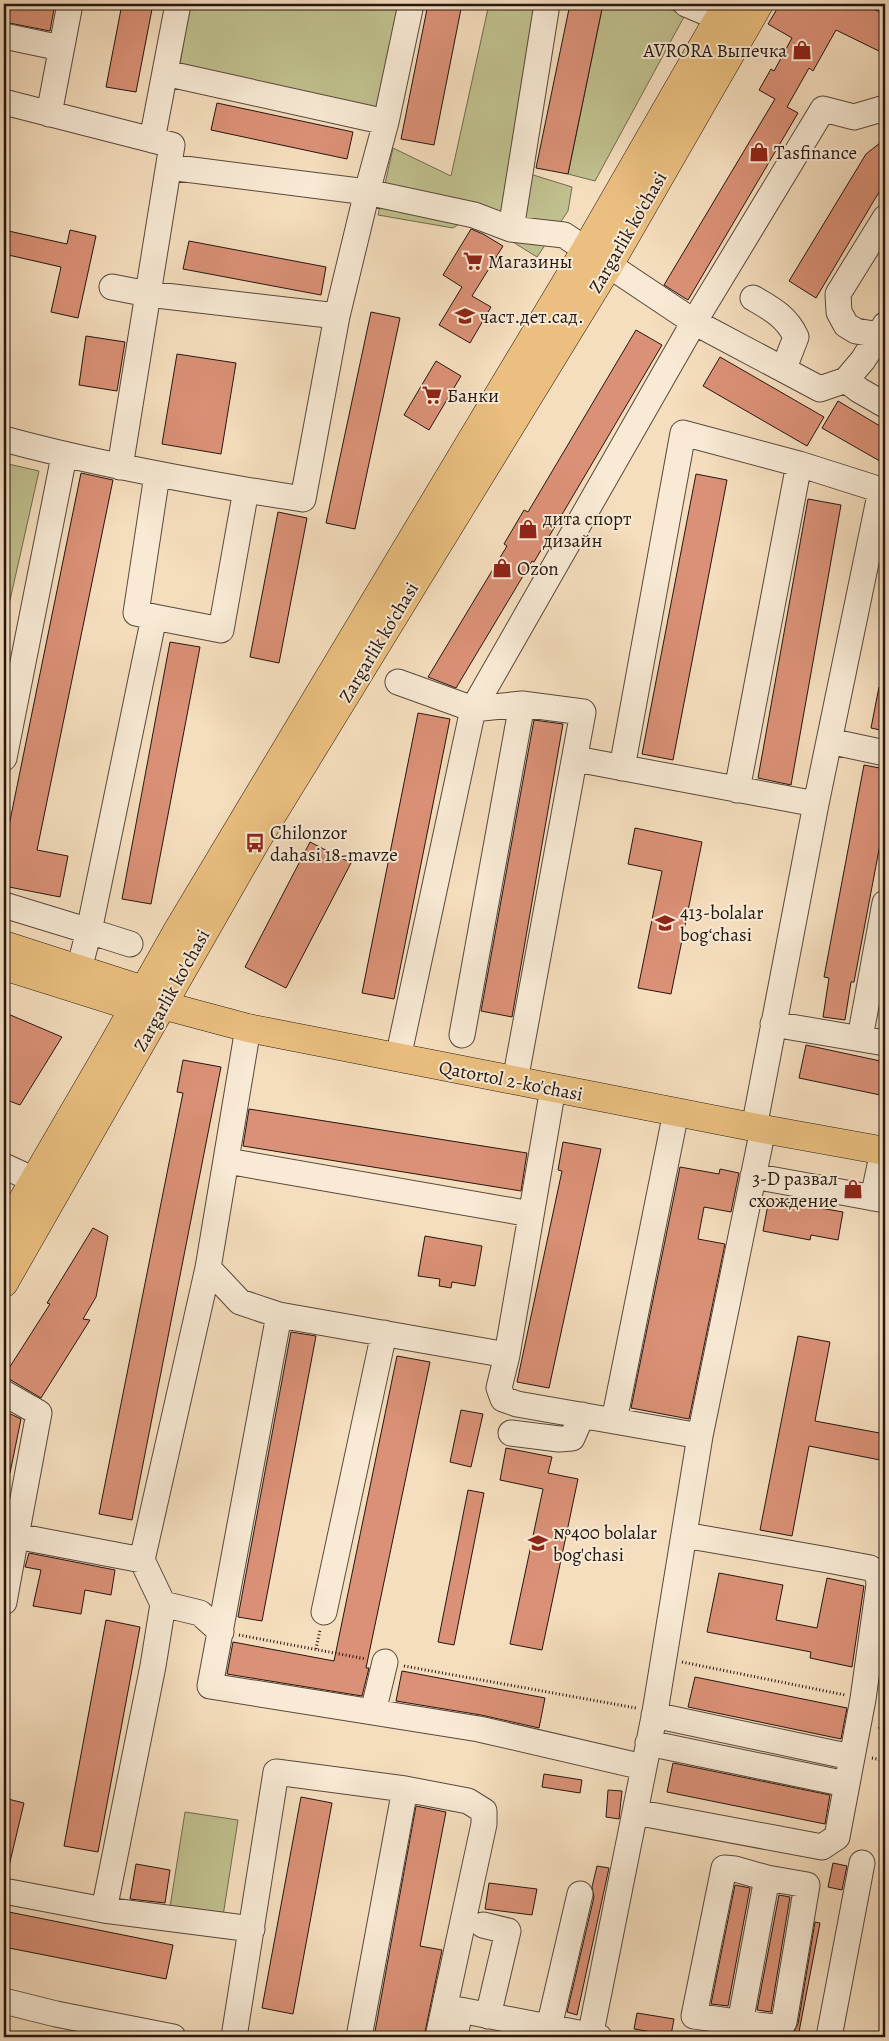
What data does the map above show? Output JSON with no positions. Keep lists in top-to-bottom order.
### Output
{
  "streets": {
    "main road": ["Zargarlik ko'chasi", "Qatortol 2-ko'chasi"]
  },
  "crossings": [
    ["Zargarlik ko'chasi", "Qatortol 2-ko'chasi"]
  ],
  "places": {
    "shop": [
      "AVRORA Выпечка",
      "Tasfinance",
      "дита спорт дизайн",
      "Ozon",
      "3-D развал схождение"
    ],
    "supermarket": ["Магазины", "Банки"],
    "school or university": ["част.дет.сад.", "413-bolalar bogʻchasi", "№400 bolalar bog'chasi"],
    "bus stop": ["Chilonzor dahasi 18-mavze"]
  }
}
